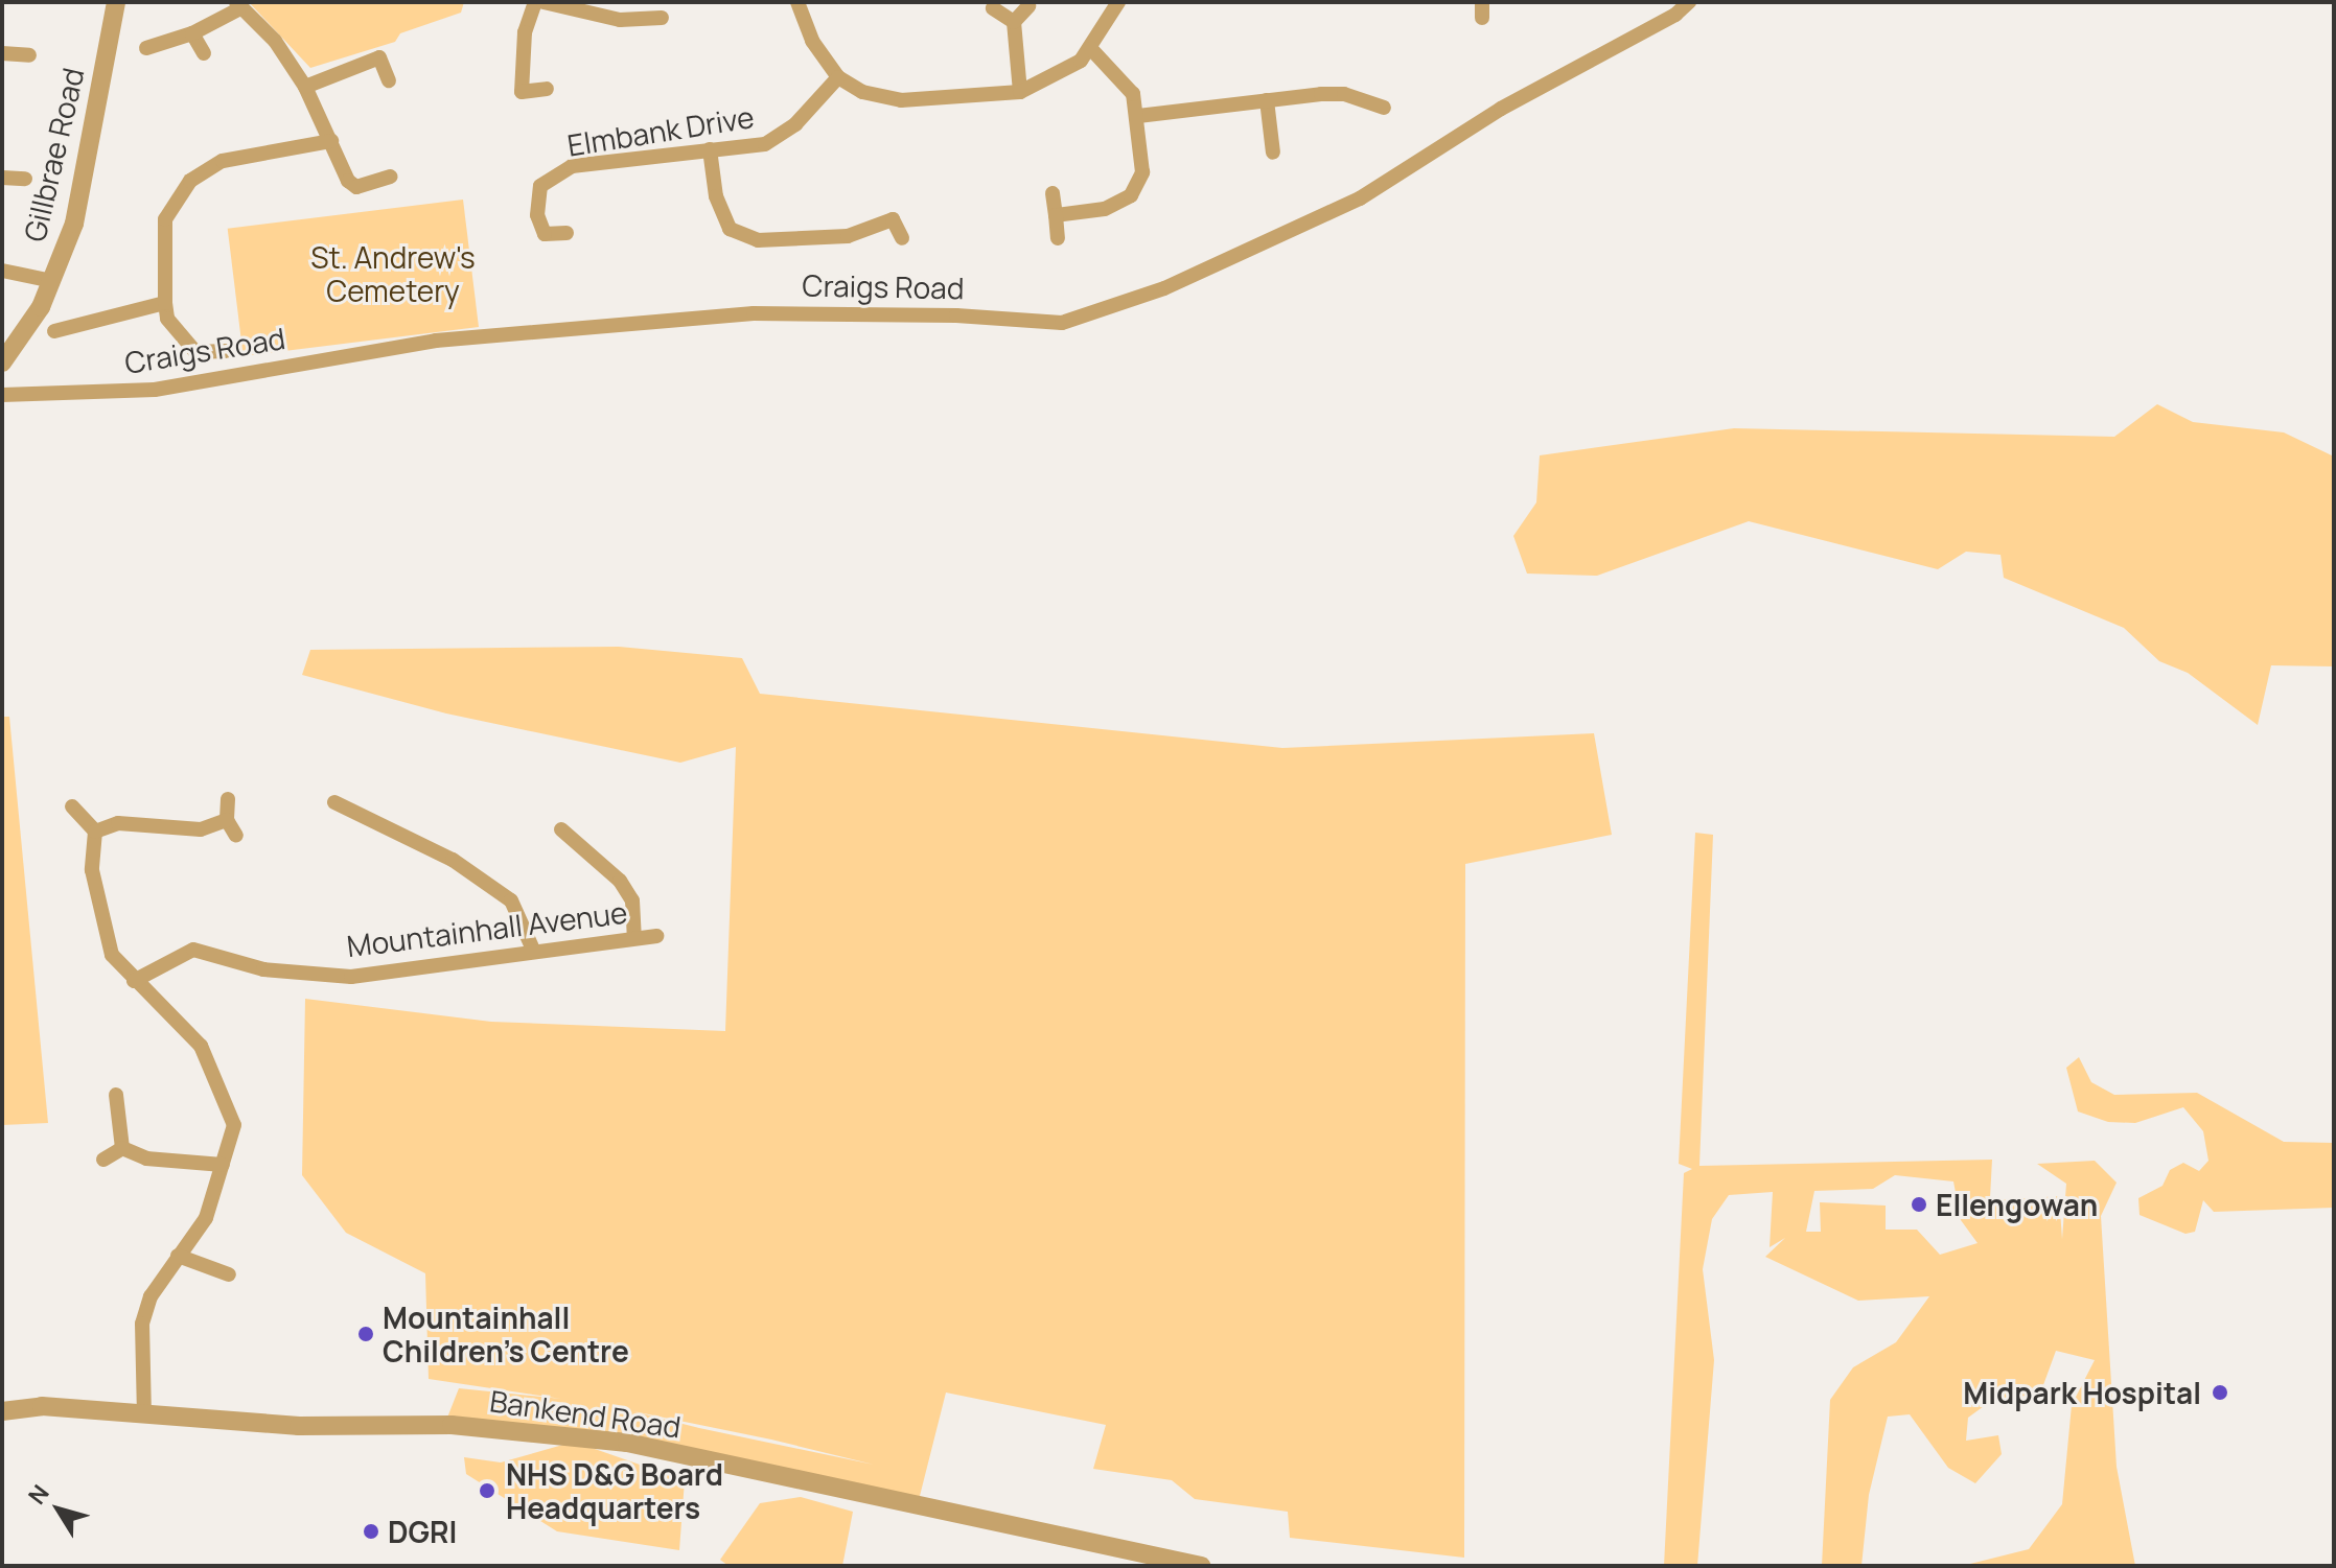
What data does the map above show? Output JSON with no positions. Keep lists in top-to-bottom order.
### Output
{
  "streets": {
    "street": [
      "Elmbank Drive",
      "Gillbrae Road",
      "Craigs Road",
      "Mountainhall Avenue",
      "Bankend Road"
    ]
  },
  "parks": ["St. Andrew's Cemetery"],
  "places": [
    "Ellengowan",
    "Mountainhall Children's Centre",
    "Midpark Hospital",
    "NHS D&G Board Headquarters",
    "DGRI"
  ],
  "north": "top left"
}
